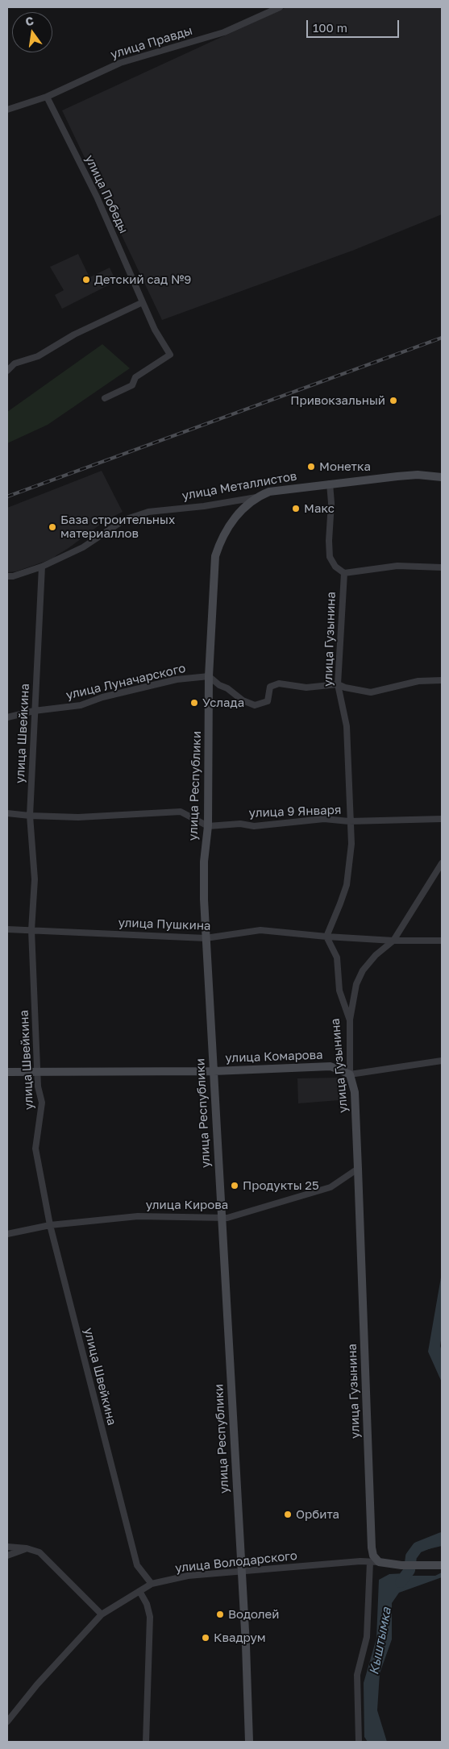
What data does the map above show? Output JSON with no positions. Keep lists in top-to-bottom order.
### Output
{
  "streets": {
    "main road": [
      "улица Металлистов",
      "улица Гузынина",
      "улица Республики",
      "улица Комарова"
    ],
    "street": [
      "улица Правды",
      "улица Победы",
      "улица Луначарского",
      "улица Швейкина",
      "улица 9 Января",
      "улица Пушкина",
      "улица Кирова",
      "улица Володарского"
    ]
  },
  "crossings": [
    ["улица Правды", "улица Победы"],
    ["улица Металлистов", "улица Швейкина"],
    ["улица Металлистов", "улица Республики"],
    ["улица Гузынина", "улица 9 Января"],
    ["улица Гузынина", "улица Пушкина"],
    ["улица Гузынина", "улица Комарова"],
    ["улица Гузынина", "улица Кирова"],
    ["улица Гузынина", "улица Володарского"],
    ["улица Луначарского", "улица Швейкина"],
    ["улица Луначарского", "улица Республики"],
    ["улица Швейкина", "улица Пушкина"],
    ["улица Швейкина", "улица Комарова"],
    ["улица Швейкина", "улица Кирова"],
    ["улица Швейкина", "улица Володарского"],
    ["улица Республики", "улица 9 Января"],
    ["улица Республики", "улица Пушкина"],
    ["улица Республики", "улица Комарова"],
    ["улица Республики", "улица Кирова"],
    ["улица Республики", "улица Володарского"]
  ],
  "water": ["Кыштымка"],
  "places": [
    "Детский сад №9",
    "Привокзальный",
    "Монетка",
    "Макс",
    "База cтроительных материаллов",
    "Услада",
    "Продукты 25",
    "Орбита",
    "Водолей",
    "Квадрум"
  ],
  "scale_bar": "100 m",
  "north": "top"
}
